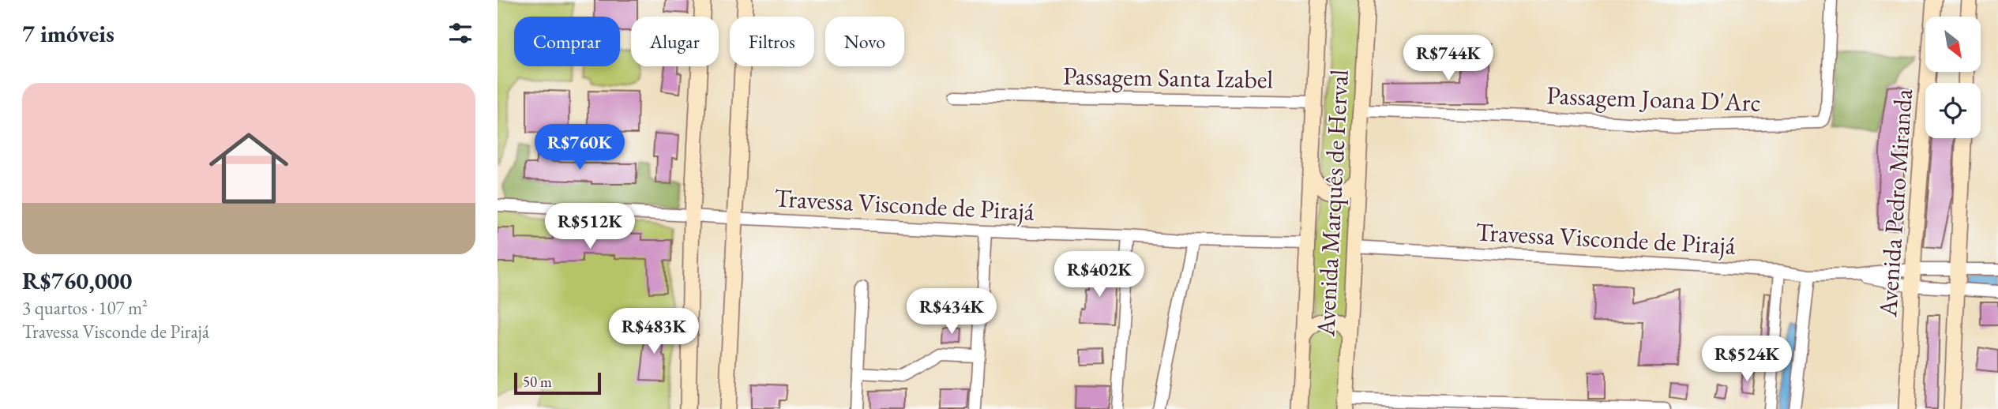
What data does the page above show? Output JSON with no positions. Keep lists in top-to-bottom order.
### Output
{
  "streets": {
    "main road": ["Avenida Marquês de Herval", "Avenida Pedro Miranda"],
    "street": ["Passagem Santa Izabel", "Passagem Joana D'Arc", "Travessa Visconde de Pirajá"]
  },
  "crossings": [
    ["Passagem Santa Izabel", "Avenida Marquês de Herval"],
    ["Passagem Joana D'Arc", "Avenida Marquês de Herval"],
    ["Avenida Marquês de Herval", "Travessa Visconde de Pirajá"],
    ["Avenida Pedro Miranda", "Travessa Visconde de Pirajá"]
  ],
  "scale_bar": "50 m",
  "north": "bottom right",
  "page": {
    "heading": "7 imóveis",
    "chip": [
      "Comprar",
      "Alugar",
      "Filtros",
      "Novo"
    ],
    "price": [
      "R$744K",
      "R$760K",
      "R$512K",
      "R$402K",
      "R$434K",
      "R$483K",
      "R$524K"
    ],
    "list": [
      {
        "name": "R$760,000",
        "note": "3 quartos · 107 m² · Travessa Visconde de Pirajá"
      }
    ],
    "scale": "50 m"
  }
}
